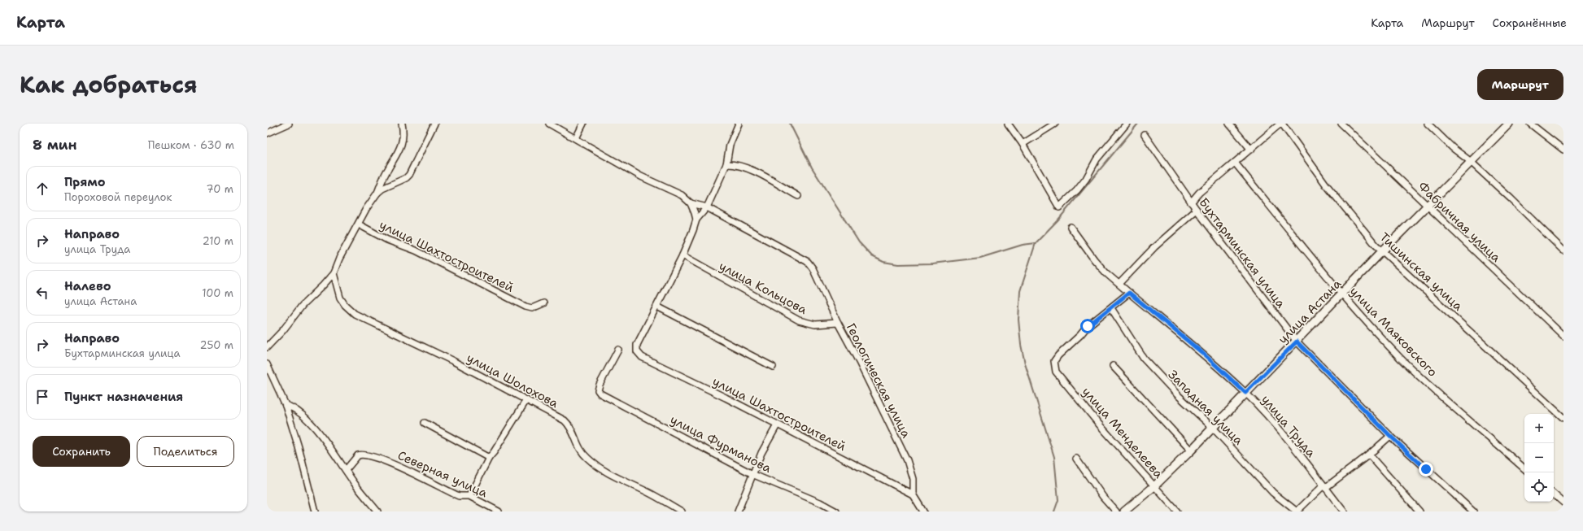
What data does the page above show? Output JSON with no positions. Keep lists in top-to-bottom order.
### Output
{
  "streets": {
    "street": [
      "Фабричная улица",
      "Бухтарминская улица",
      "улица Шахтостроителей",
      "Тишинская улица",
      "улица Кольцова",
      "улица Астана",
      "улица Маяковского",
      "улица Шолохова",
      "Геологическая улица",
      "Западная улица",
      "улица Труда",
      "улица Менделеева",
      "улица Фурманова",
      "Северная улица"
    ]
  },
  "crossings": [
    ["Фабричная улица", "улица Астана"],
    ["Бухтарминская улица", "улица Астана"],
    ["улица Шахтостроителей", "Геологическая улица"],
    ["Тишинская улица", "улица Астана"],
    ["улица Кольцова", "Геологическая улица"],
    ["улица Астана", "улица Маяковского"],
    ["улица Астана", "Западная улица"],
    ["улица Астана", "улица Труда"],
    ["улица Астана", "улица Менделеева"],
    ["Западная улица", "улица Менделеева"]
  ],
  "page": {
    "header": "Карта",
    "nav": ["Карта", "Маршрут", "Сохранённые"],
    "title": "Как добраться",
    "buttons": [
      "Маршрут",
      ["Сохранить", "Поделиться"]
    ],
    "heading": ["8 мин", "Пешком · 630 m"],
    "list": [
      ["Прямо", "Пороховой переулок", "70 m"],
      ["Направо", "улица Труда", "210 m"],
      ["Налево", "улица Астана", "100 m"],
      ["Направо", "Бухтарминская улица", "250 m"],
      "Пункт назначения"
    ],
    "map_buttons": ["+", "−"]
  }
}
